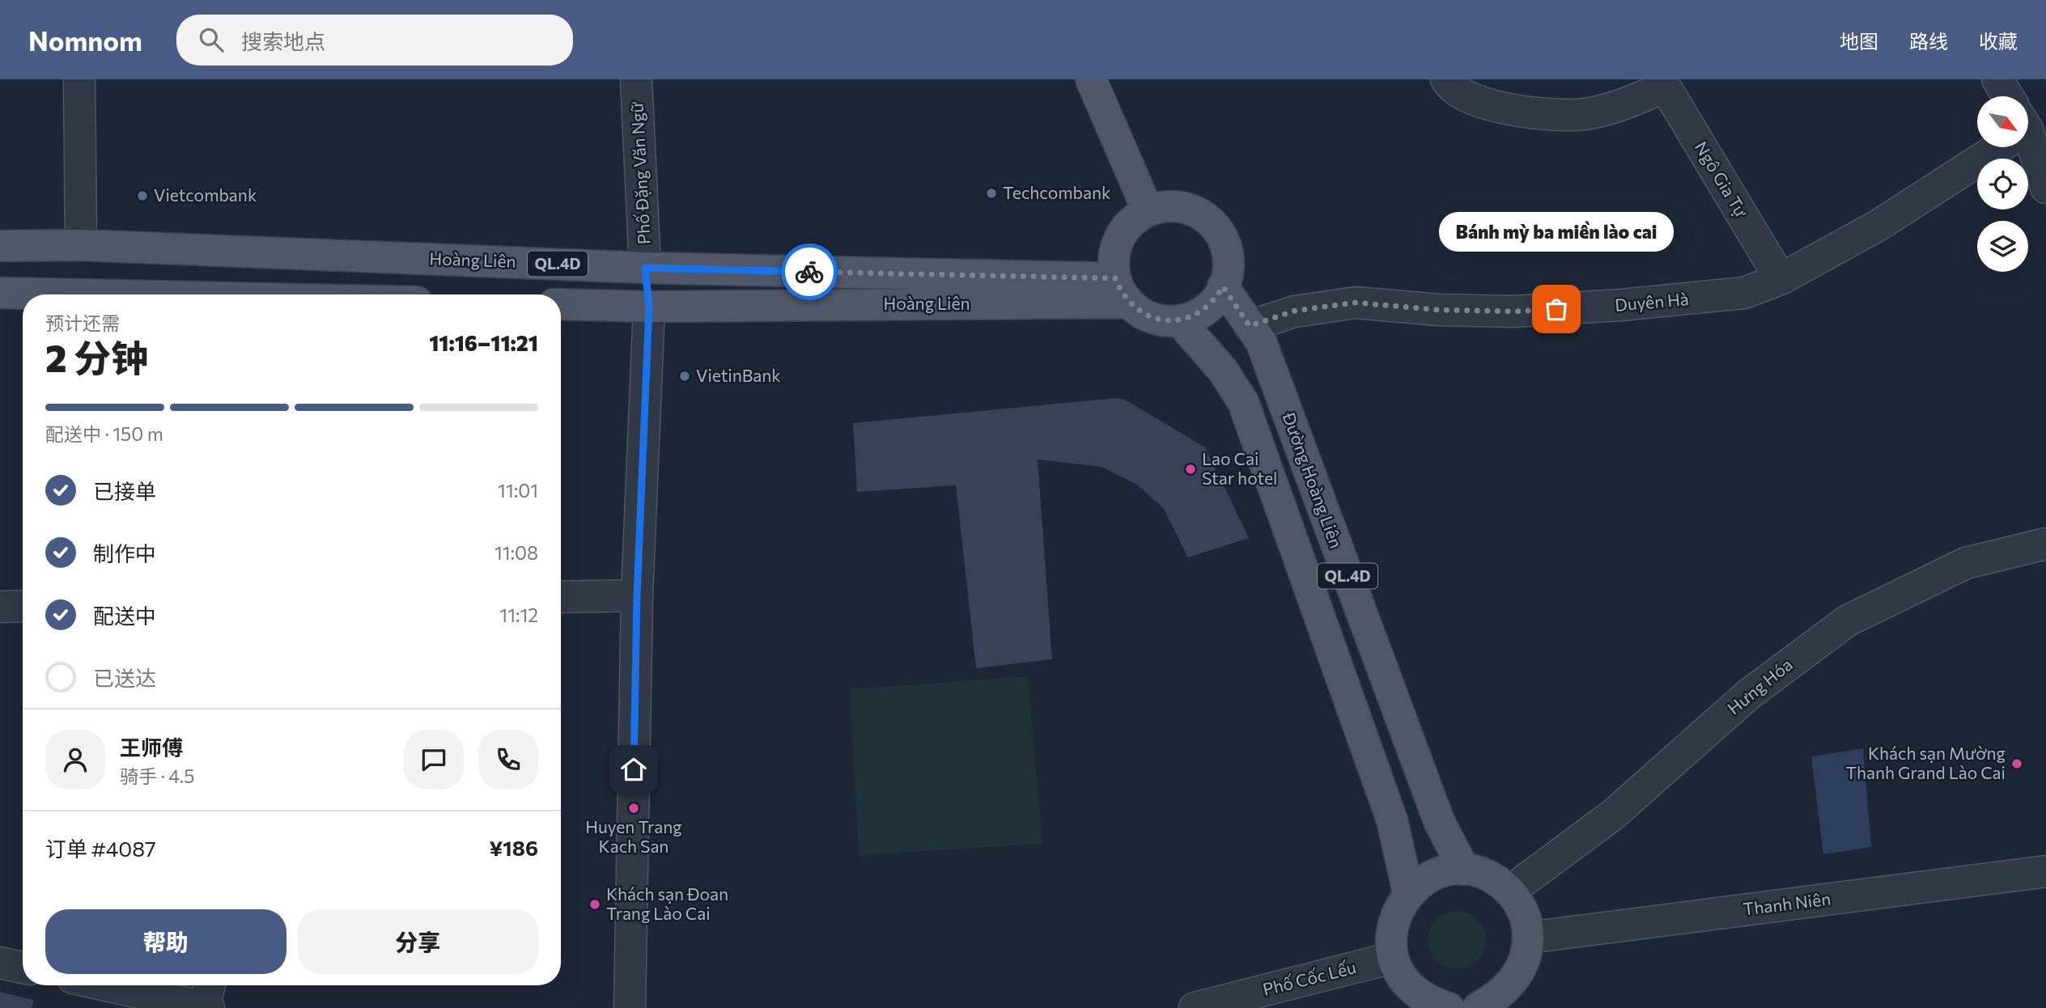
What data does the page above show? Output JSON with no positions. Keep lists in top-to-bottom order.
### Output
{
  "streets": {
    "main road": ["Hoàng Liên", "QL.4D", "Đường Hoàng Liên"],
    "street": [
      "Phố Đặng Văn Ngữ",
      "Ngô Gia Tự",
      "Duyên Hà",
      "Hưng Hóa",
      "Thanh Niên",
      "Phố Cốc Lếu"
    ]
  },
  "crossings": [
    ["Phố Đặng Văn Ngữ", "Hoàng Liên"],
    ["Ngô Gia Tự", "Duyên Hà"],
    ["Hoàng Liên", "QL.4D"],
    ["Hoàng Liên", "Đường Hoàng Liên"],
    ["QL.4D", "Đường Hoàng Liên"],
    ["Duyên Hà", "Đường Hoàng Liên"]
  ],
  "places": [
    "Techcombank",
    "Vietcombank",
    "Bánh mỳ ba miền lào cai",
    "VietinBank",
    "Lao Cai Star hotel",
    "Khách sạn Mường Thanh Grand Lào Cai",
    "Huyen Trang Kach San",
    "Khách sạn Đoan Trang Lào Cai"
  ],
  "north": "bottom right",
  "page": {
    "header": "Nomnom",
    "search": "搜索地点",
    "nav": ["地图", "路线", "收藏"],
    "bubble": "Bánh mỳ ba miền lào cai",
    "heading": ["2 分钟", "预计还需", "11:16–11:21"],
    "panel": [
      "王师傅",
      "骑手 · 4.5",
      "订单 #4087",
      "¥186"
    ],
    "bar": "配送中 · 150 m",
    "list": [
      ["已接单", "11:01"],
      ["制作中", "11:08"],
      ["配送中", "11:12"],
      "已送达"
    ],
    "buttons": ["帮助", "分享"]
  }
}
